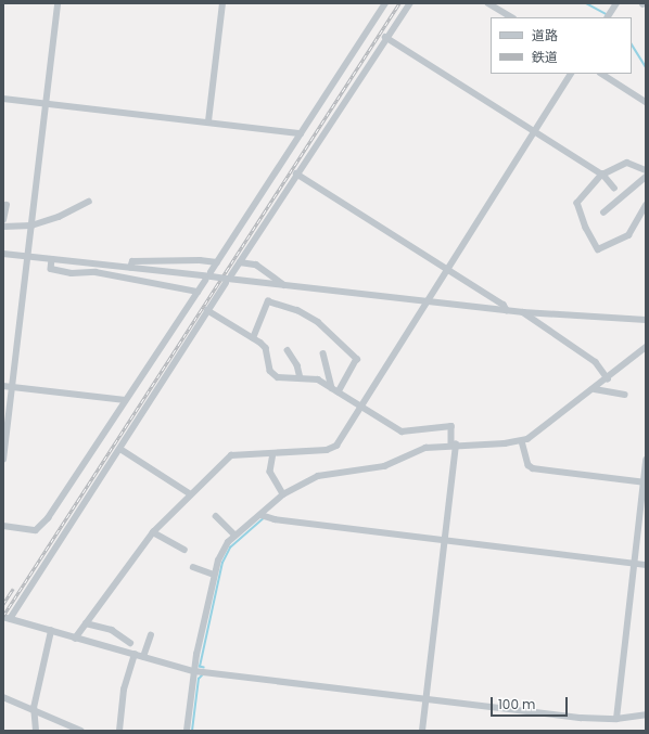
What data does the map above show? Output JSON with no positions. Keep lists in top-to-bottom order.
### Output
{
  "legend": ["道路", "鉄道"],
  "scale_bar": "100 m"
}
